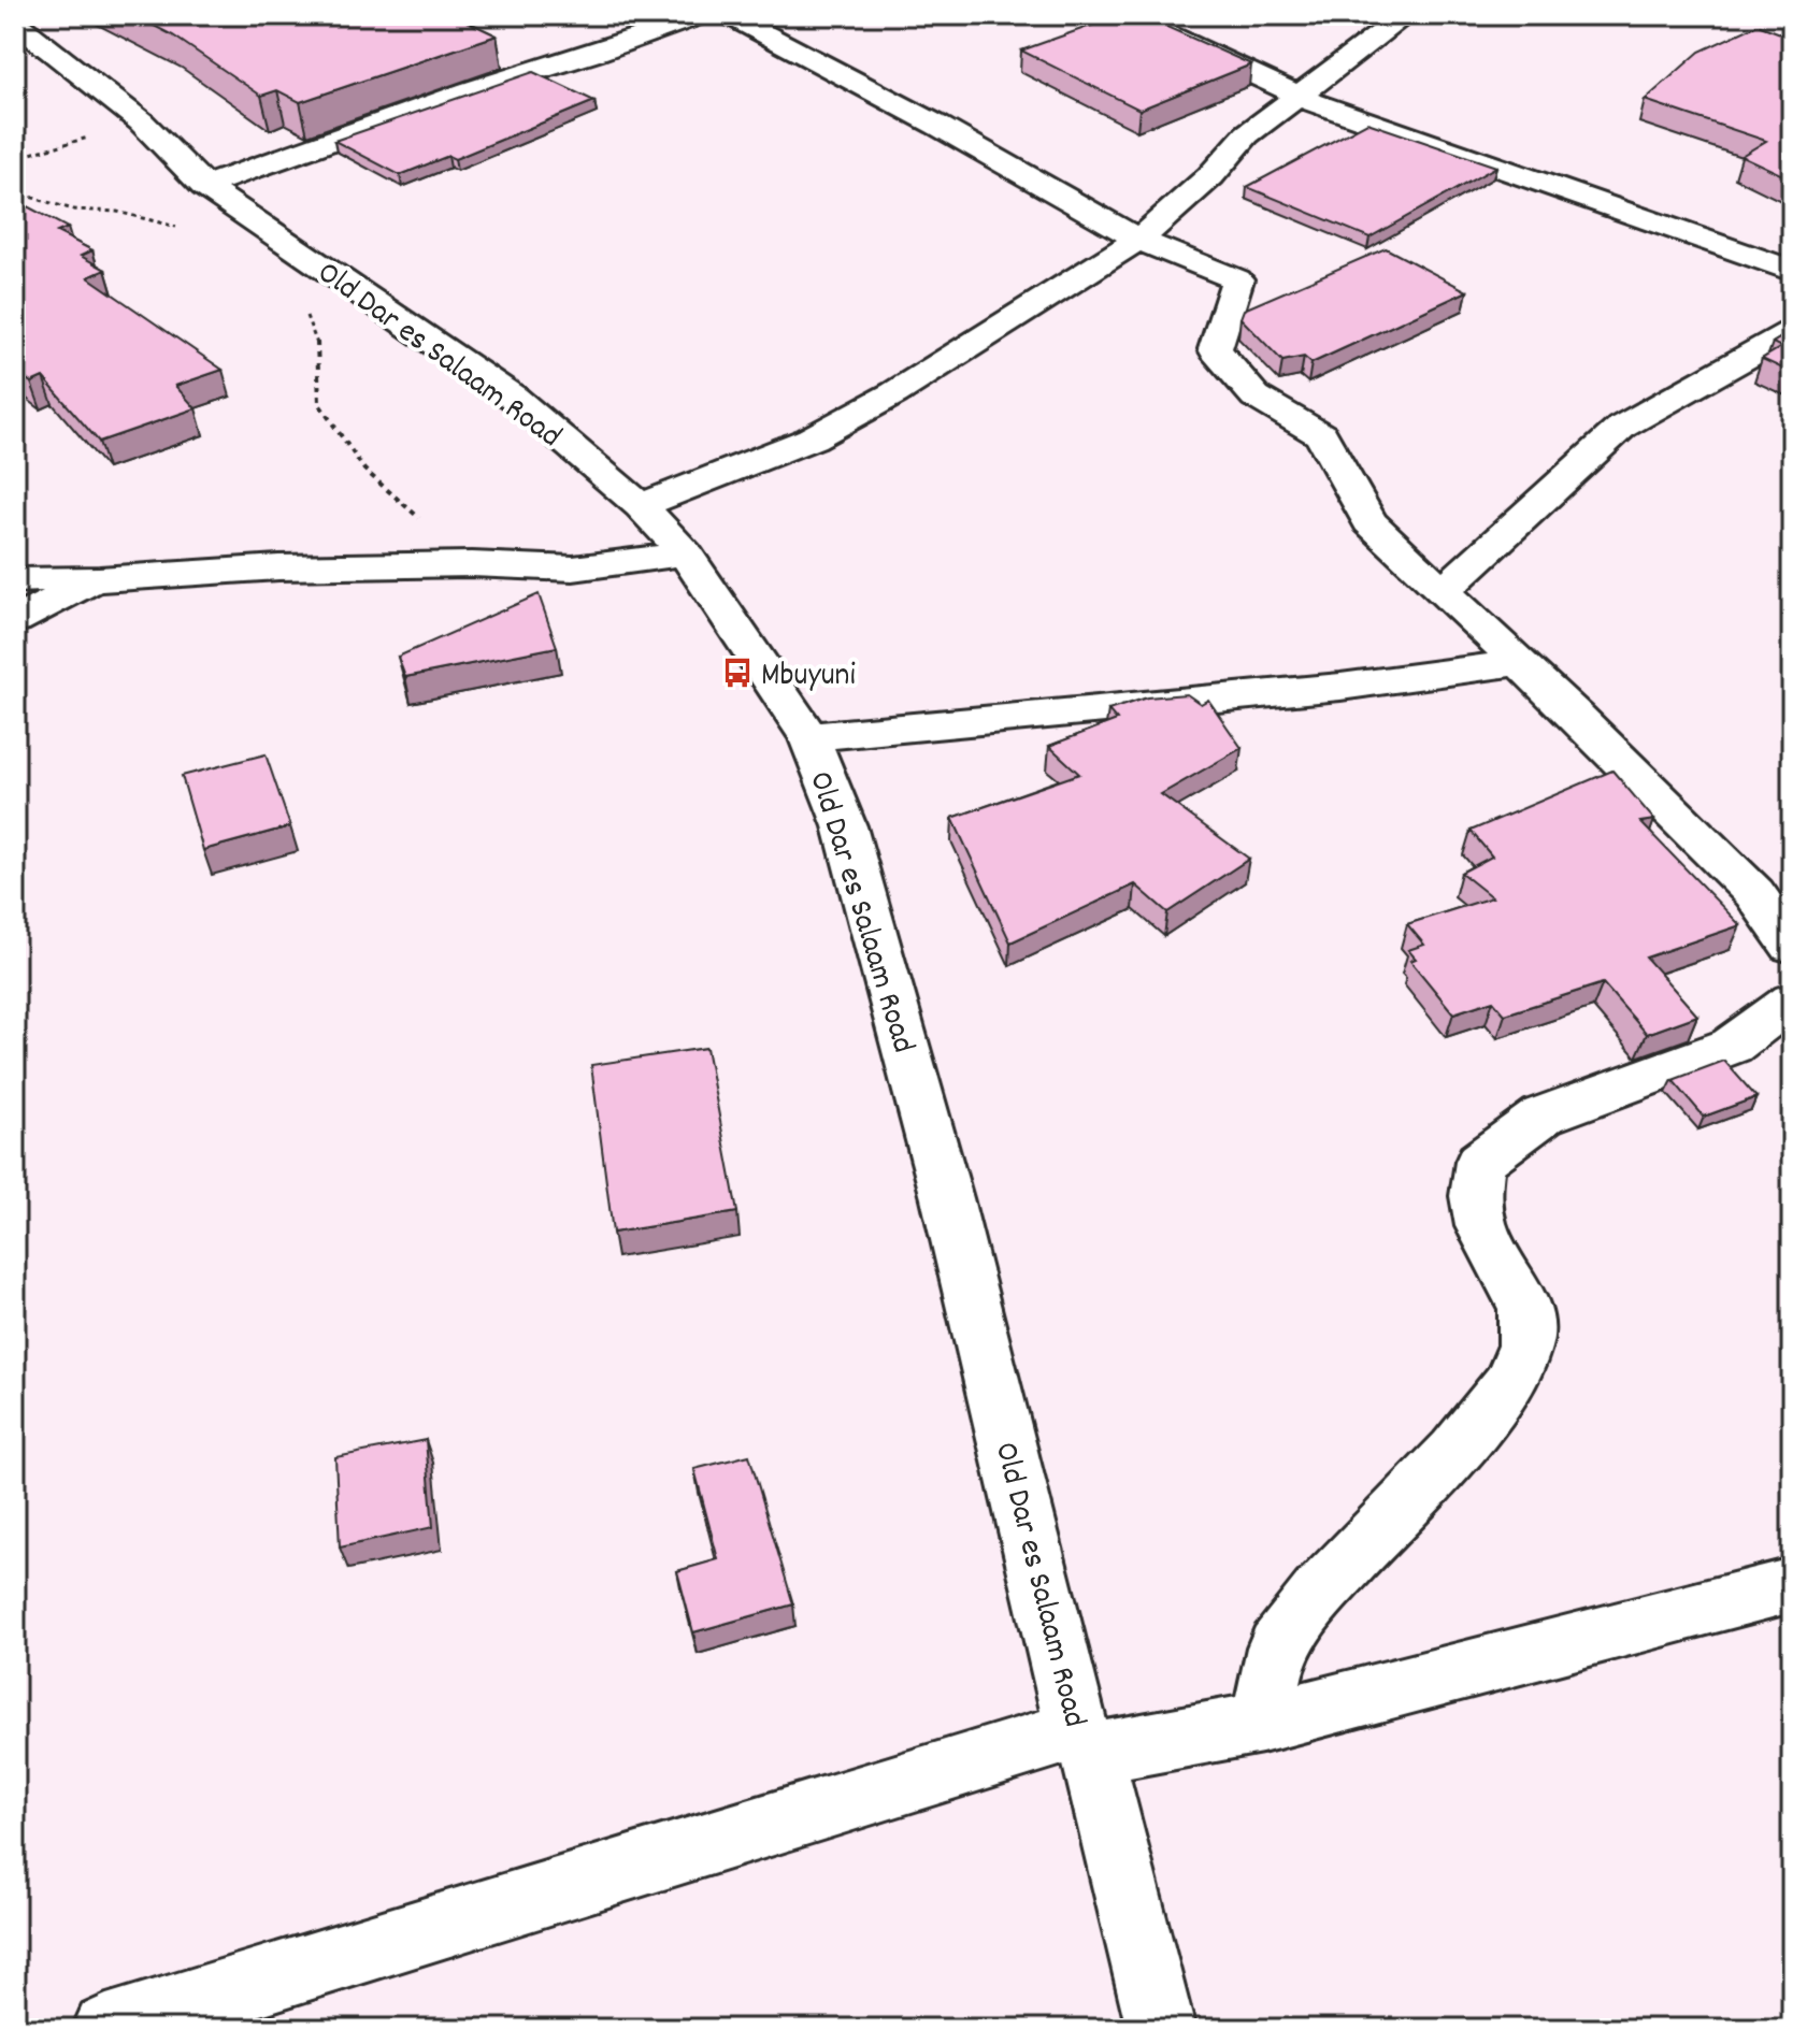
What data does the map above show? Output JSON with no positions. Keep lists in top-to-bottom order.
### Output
{
  "streets": {
    "street": ["Old Dar es Salaam Road"]
  },
  "places": {
    "bus stop": ["Mbuyuni"]
  }
}
